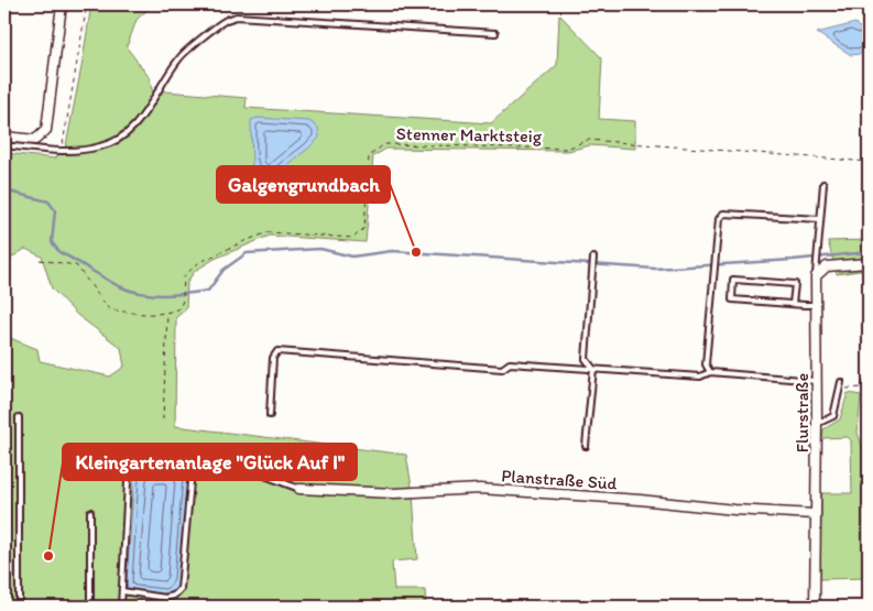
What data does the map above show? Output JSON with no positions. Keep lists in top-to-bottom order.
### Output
{
  "streets": {
    "street": ["Flurstraße", "Planstraße Süd"],
    "path": ["Stenner Marktsteig"]
  },
  "crossings": [
    ["Flurstraße", "Planstraße Süd"]
  ],
  "places": ["Galgengrundbach", "Kleingartenanlage \"Glück Auf I\""]
}
